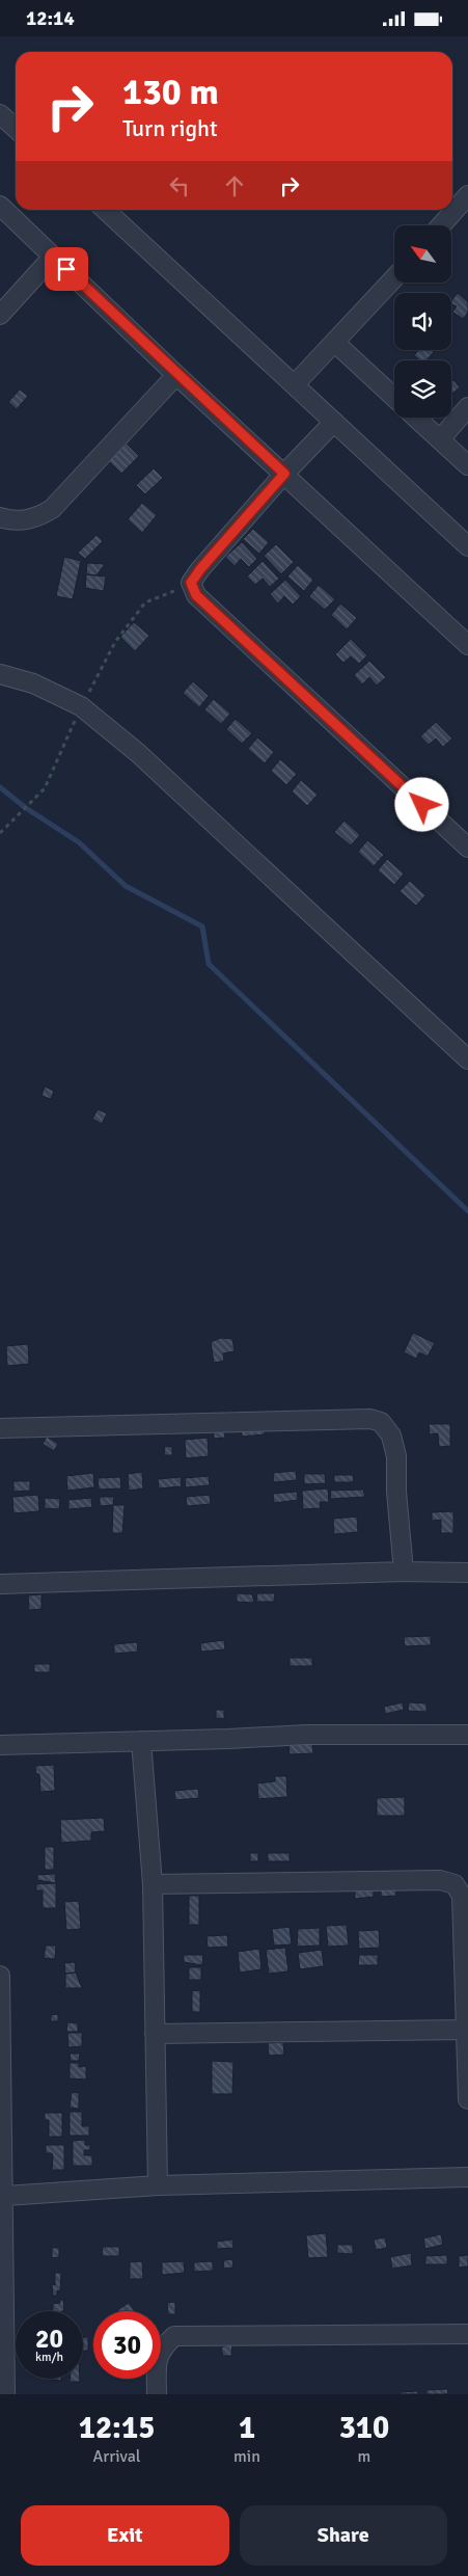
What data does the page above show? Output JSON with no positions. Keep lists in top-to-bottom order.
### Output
{
  "north": "top left",
  "page": {
    "status": "12:14",
    "turn": ["130 m", "Turn right"],
    "speed": "20 km/h",
    "limit": "30",
    "eta": [
      "12:15",
      "Arrival",
      "1",
      "min",
      "310",
      "m"
    ],
    "buttons": ["Exit", "Share"]
  }
}
